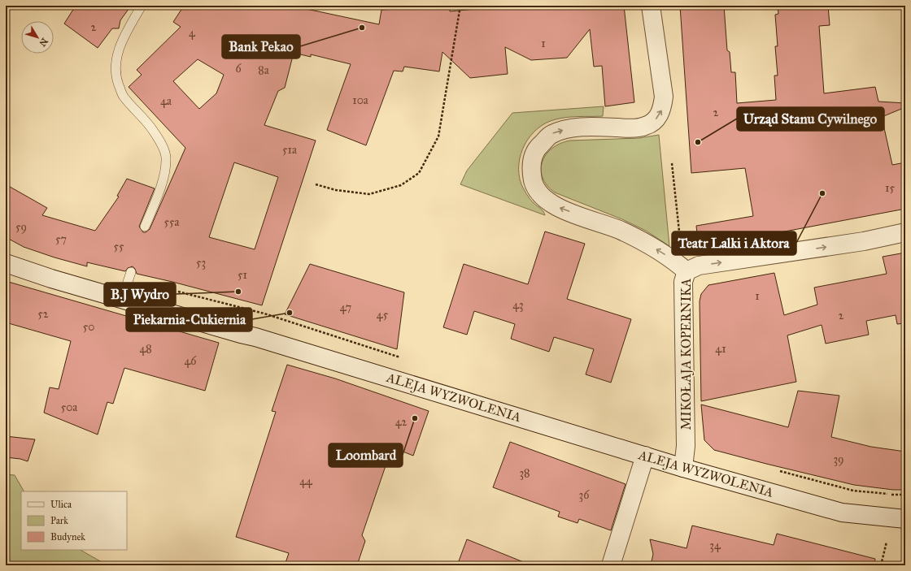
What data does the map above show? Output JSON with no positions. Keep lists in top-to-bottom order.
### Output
{
  "streets": {
    "street": ["MIKOŁAJA KOPERNIKA", "ALEJA WYZWOLENIA"]
  },
  "crossings": [
    ["MIKOŁAJA KOPERNIKA", "ALEJA WYZWOLENIA"]
  ],
  "places": [
    "Bank Pekao",
    "Urząd Stanu Cywilnego",
    "Teatr Lalki i Aktora",
    "B.J Wydro",
    "Piekarnia-Cukiernia",
    "Loombard"
  ],
  "house_numbers": [
    "2",
    "4",
    "1",
    "6",
    "8a",
    "10a",
    "4a",
    "2",
    "51a",
    "15",
    "55a",
    "59",
    "57",
    "55",
    "53",
    "51",
    "1",
    "43",
    "47",
    "52",
    "45",
    "2",
    "50",
    "48",
    "41",
    "46",
    "50a",
    "42",
    "39",
    "38",
    "44",
    "36",
    "34"
  ],
  "legend": ["Ulica", "Park", "Budynek"],
  "north": "bottom right"
}
